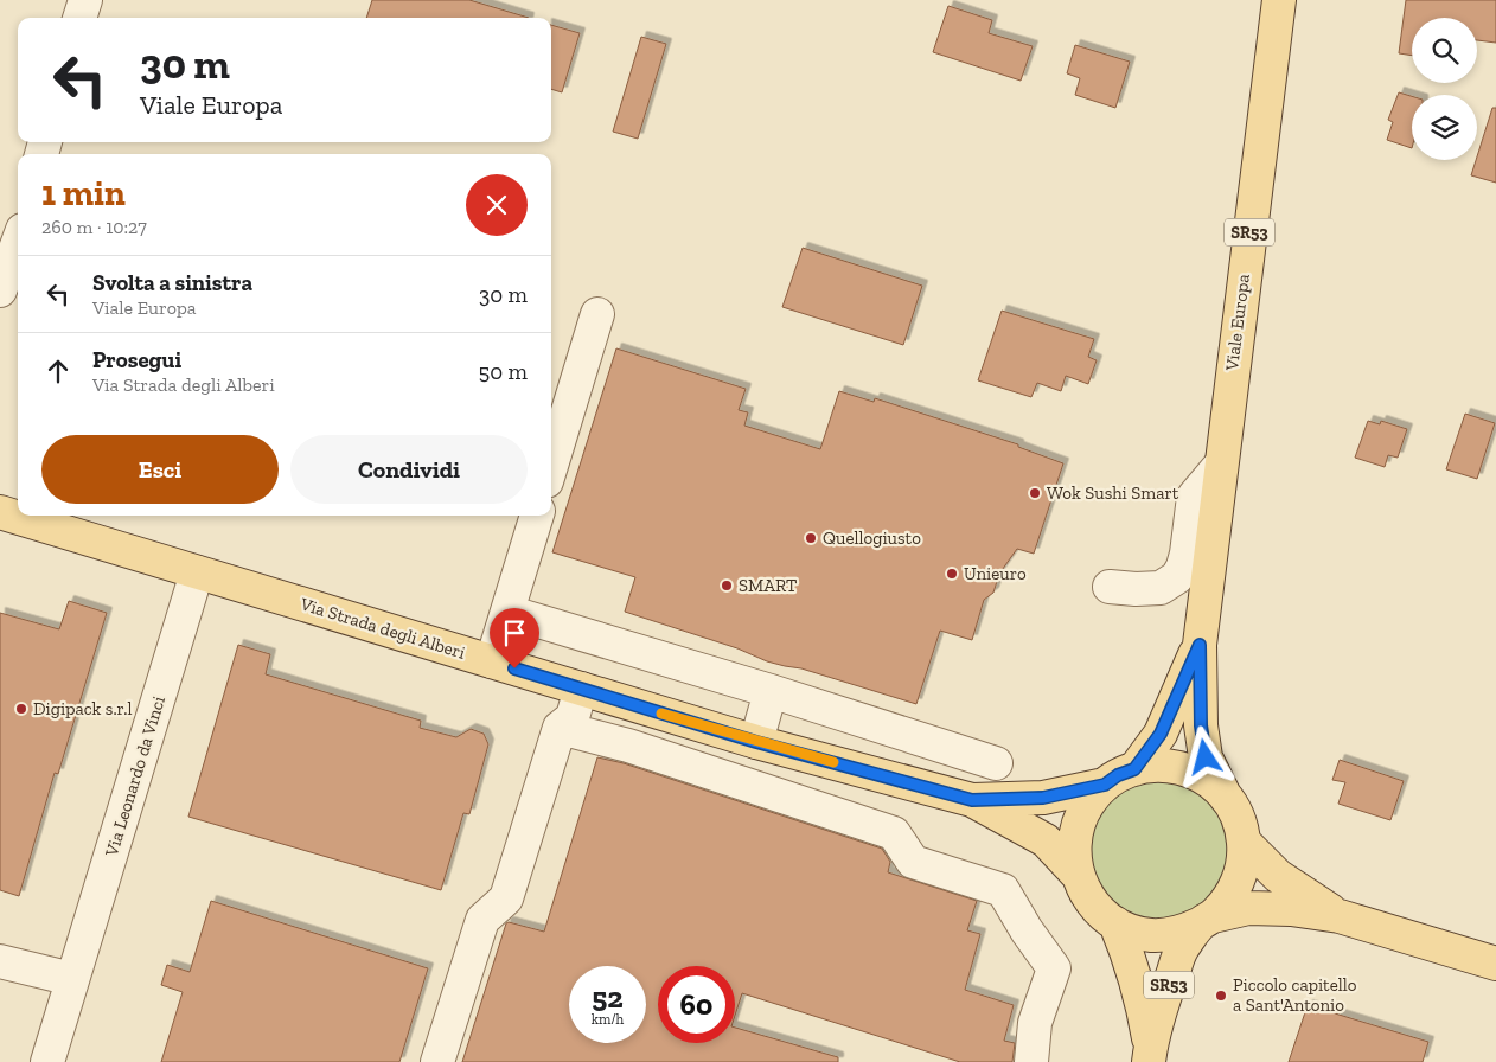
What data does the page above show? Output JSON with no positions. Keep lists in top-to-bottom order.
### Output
{
  "streets": {
    "main road": ["SR53", "Viale Europa", "Via Strada degli Alberi"],
    "street": ["Via Leonardo da Vinci"]
  },
  "crossings": [
    ["Viale Europa", "Via Strada degli Alberi"],
    ["Via Strada degli Alberi", "Via Leonardo da Vinci"]
  ],
  "places": [
    "Wok Sushi Smart",
    "Quellogiusto",
    "Unieuro",
    "SMART",
    "Digipack s.r.l",
    "Piccolo capitello a Sant'Antonio"
  ],
  "page": {
    "turn": ["30 m", "Viale Europa"],
    "heading": ["1 min", "260 m · 10:27"],
    "list": [
      {
        "name": "Svolta a sinistra",
        "note": "Viale Europa",
        "value": "30 m"
      },
      {
        "name": "Prosegui",
        "note": "Via Strada degli Alberi",
        "value": "50 m"
      }
    ],
    "buttons": ["Esci", "Condividi"],
    "speed": "52 km/h",
    "limit": "60"
  }
}
